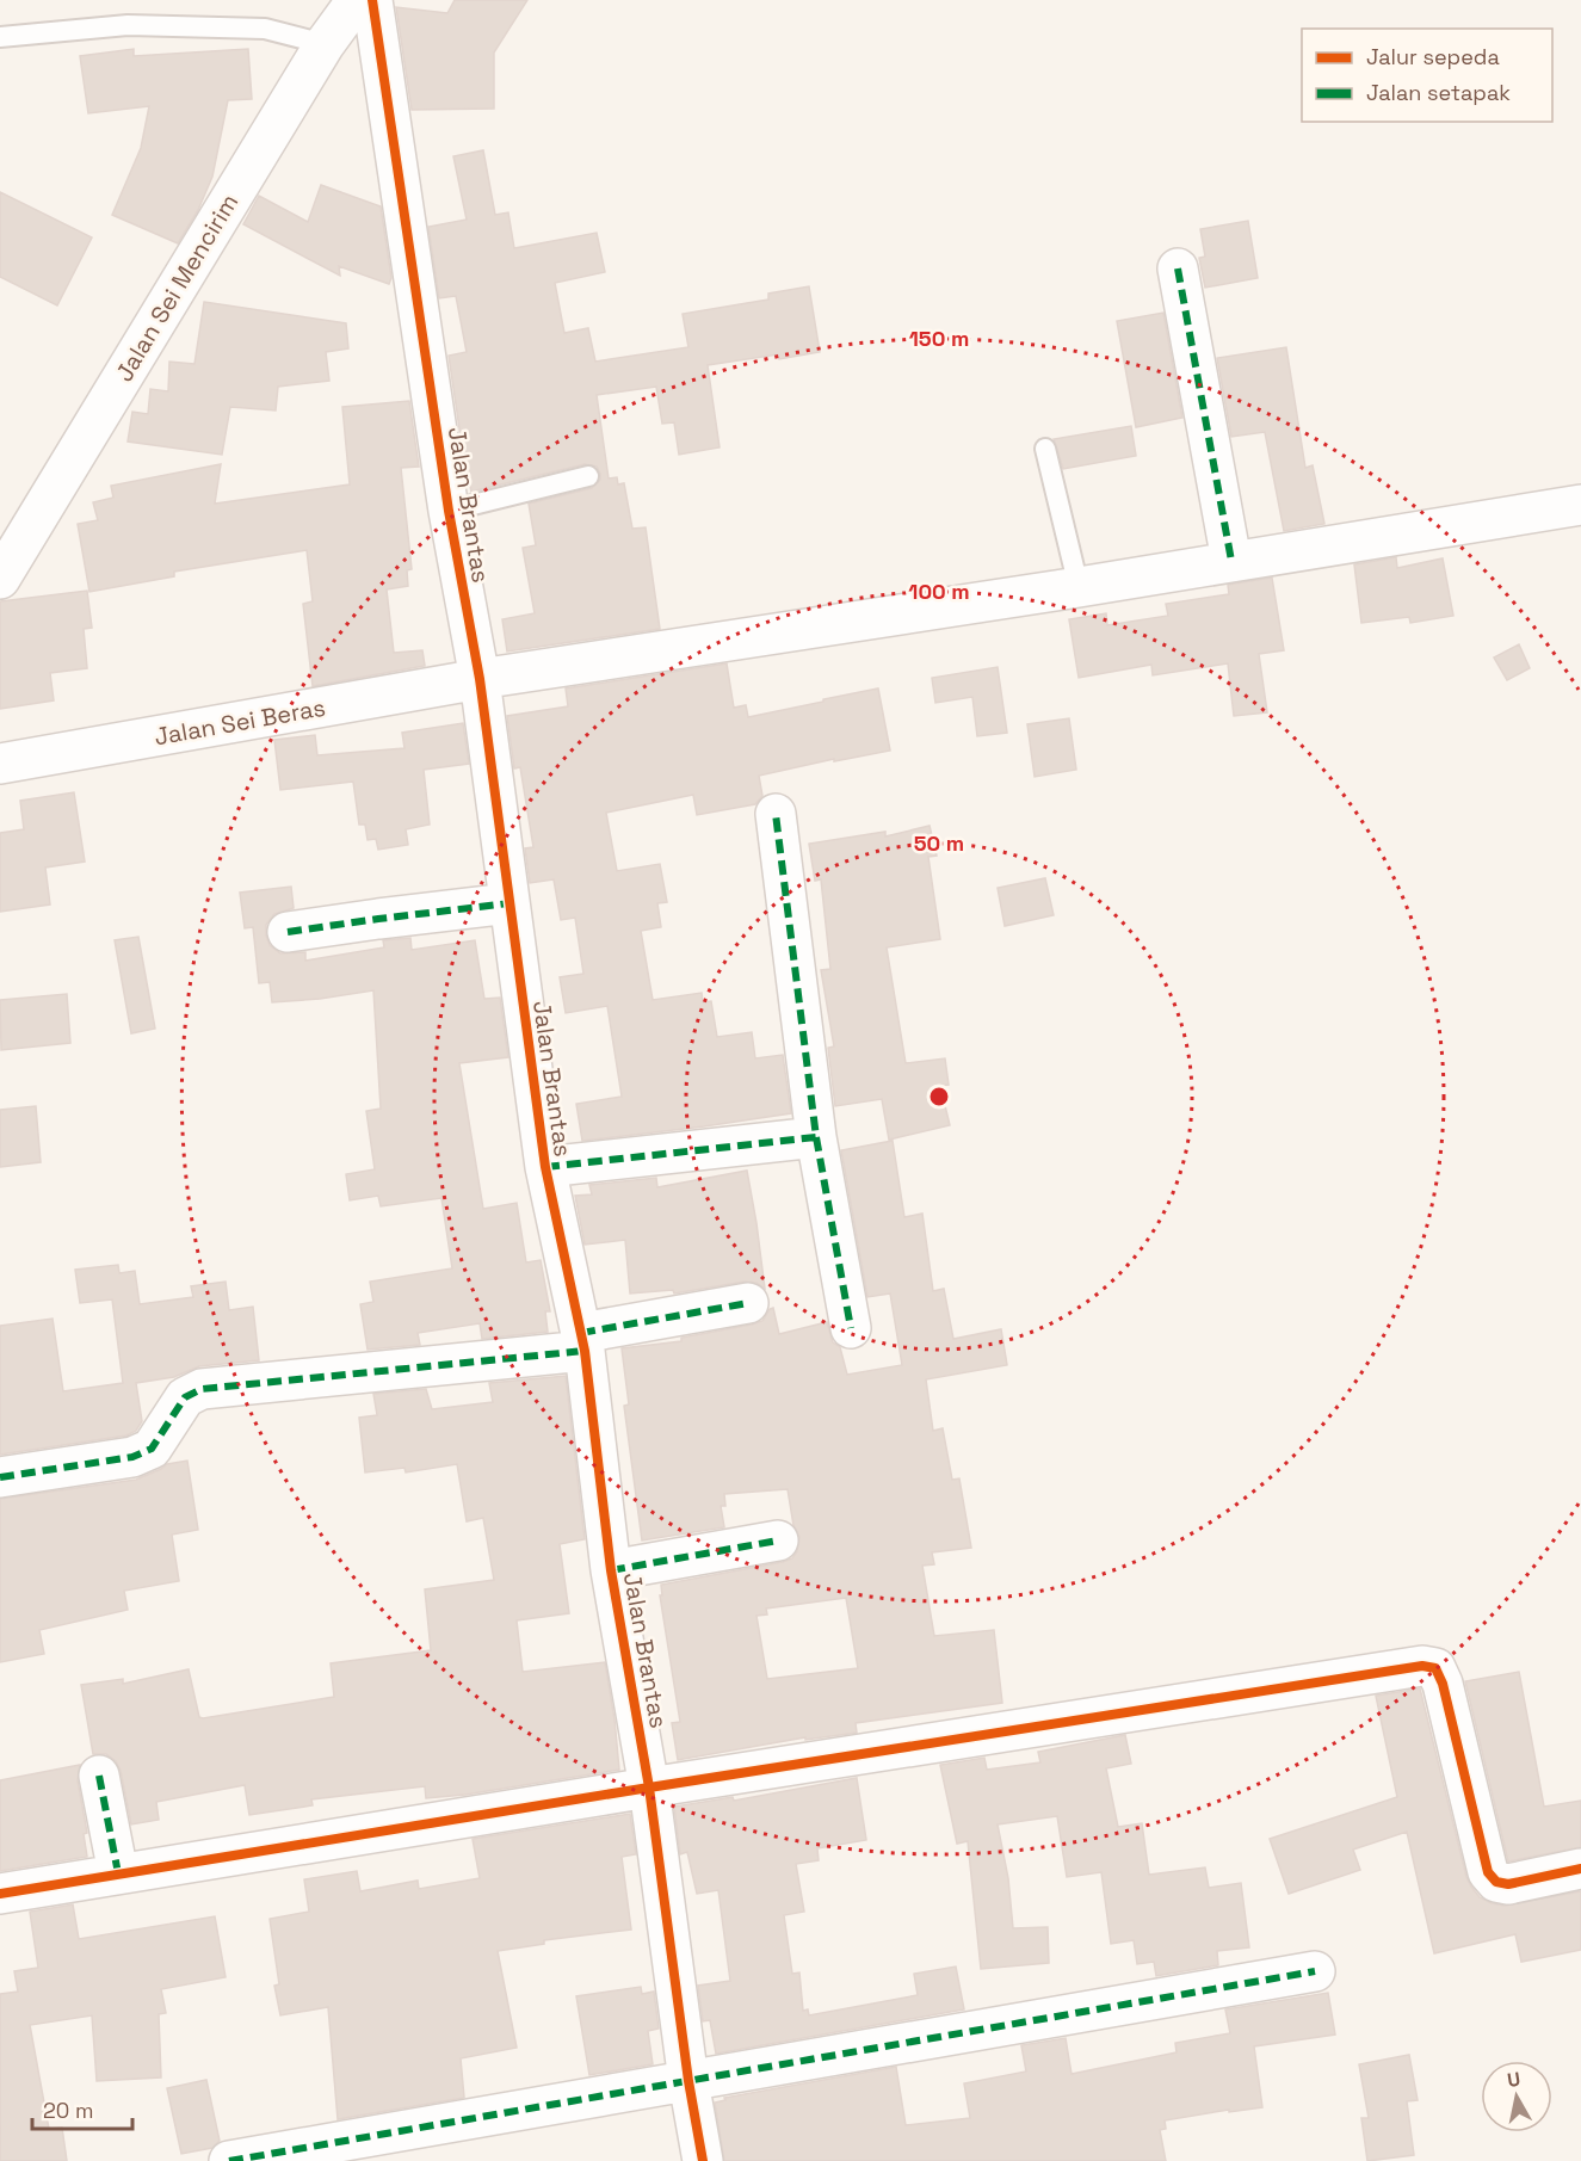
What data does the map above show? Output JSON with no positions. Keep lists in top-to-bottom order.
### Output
{
  "streets": {
    "street": ["Jalan Sei Mencirim", "Jalan Brantas", "Jalan Sei Beras"]
  },
  "crossings": [
    ["Jalan Brantas", "Jalan Sei Beras"]
  ],
  "legend": ["Jalur sepeda", "Jalan setapak"],
  "scale_bar": "20 m",
  "north": "top",
  "rings": ["150 m", "100 m", "50 m"]
}
